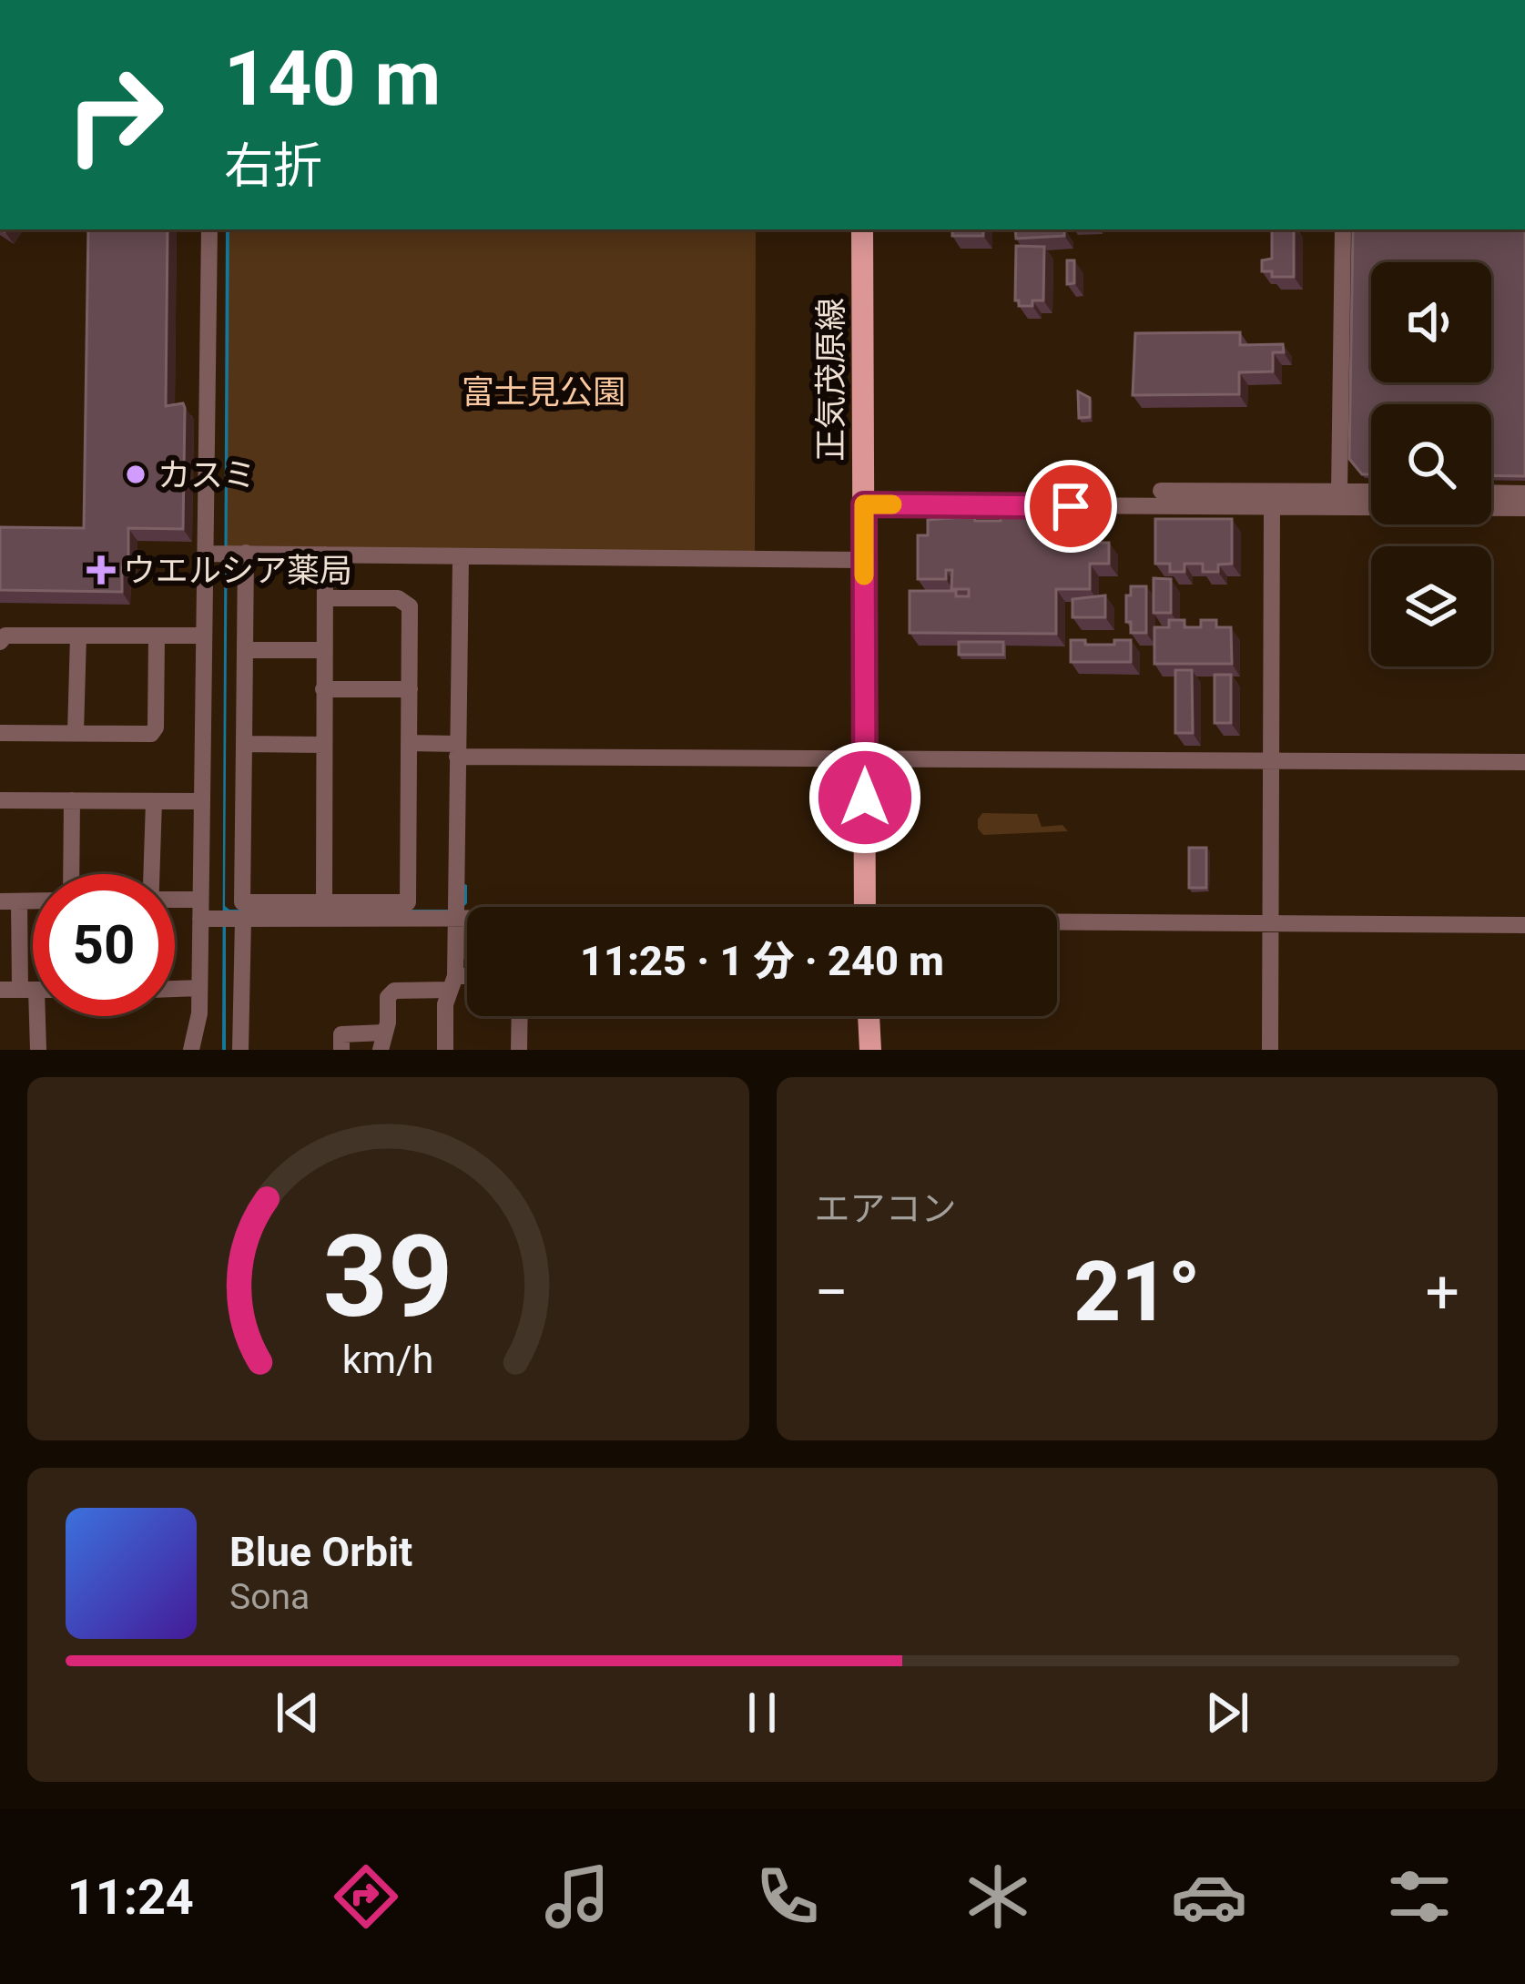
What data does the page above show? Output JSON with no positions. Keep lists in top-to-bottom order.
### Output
{
  "streets": {
    "main road": ["正気茂原線"]
  },
  "parks": ["富士見公園"],
  "places": {
    "other": ["カスミ"],
    "health": ["ウエルシア薬局"]
  },
  "page": {
    "turn": ["140 m", "右折"],
    "limit": "50",
    "trip": "11:25 · 1 分 · 240 m",
    "tile": "エアコン",
    "heat": ["−", "21°", "+"],
    "song": ["Blue Orbit", "Sona"],
    "tabs": "11:24",
    "gauge": ["39", "km/h"]
  }
}
